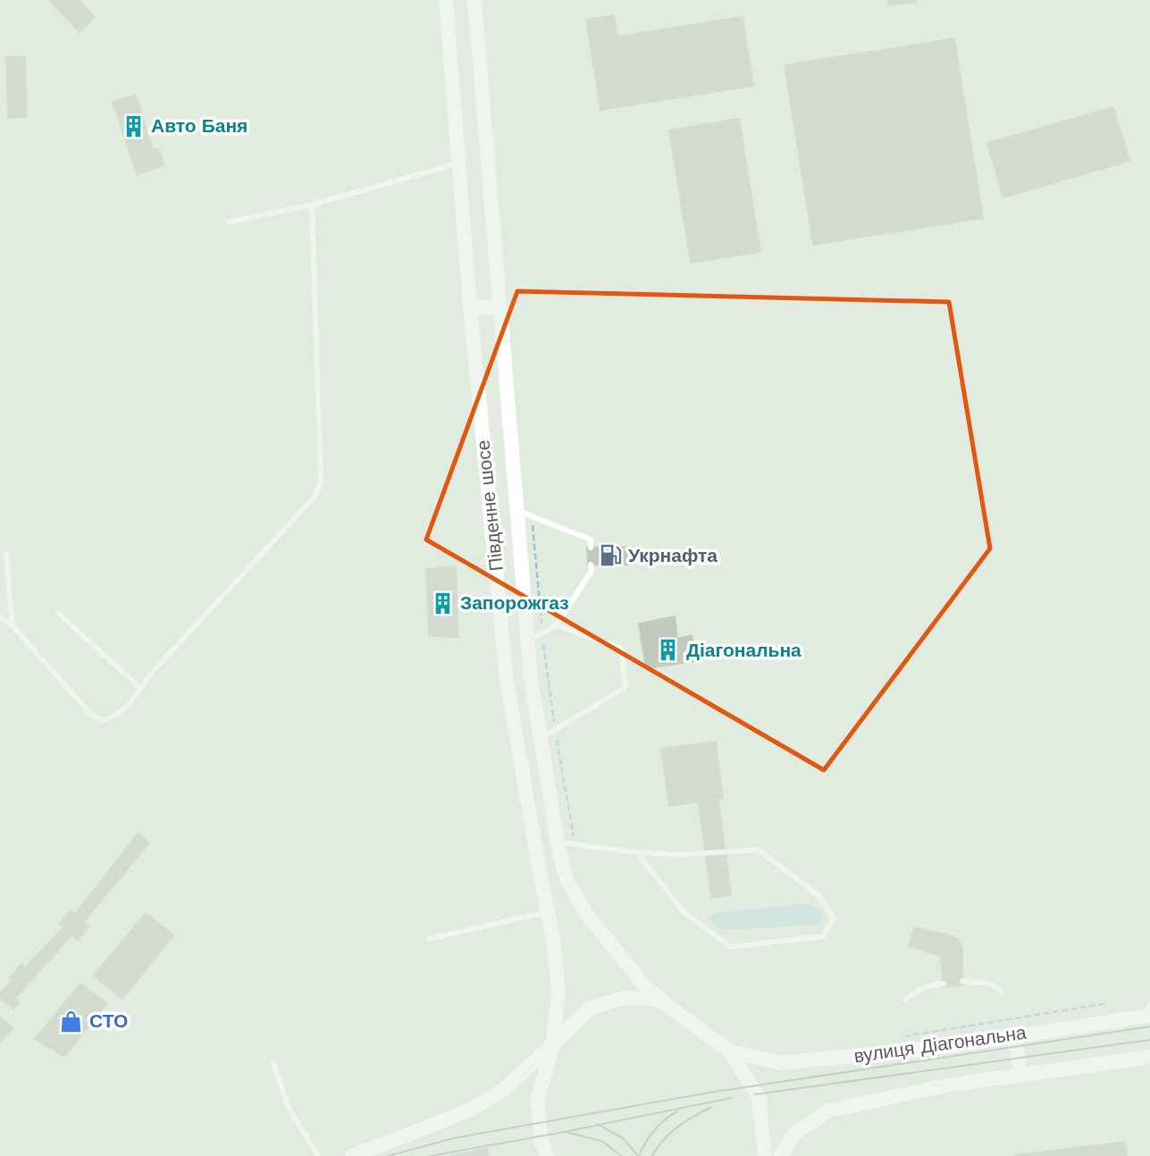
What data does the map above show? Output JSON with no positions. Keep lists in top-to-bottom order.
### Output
{
  "streets": {
    "main road": ["Південне шосе", "вулиця Діагональна"]
  },
  "crossings": [
    ["Південне шосе", "вулиця Діагональна"]
  ],
  "places": {
    "building": ["Авто Баня", "Запорожгаз", "Діагональна"],
    "fuel station": ["Укрнафта"],
    "shop": ["СТО"]
  }
}
